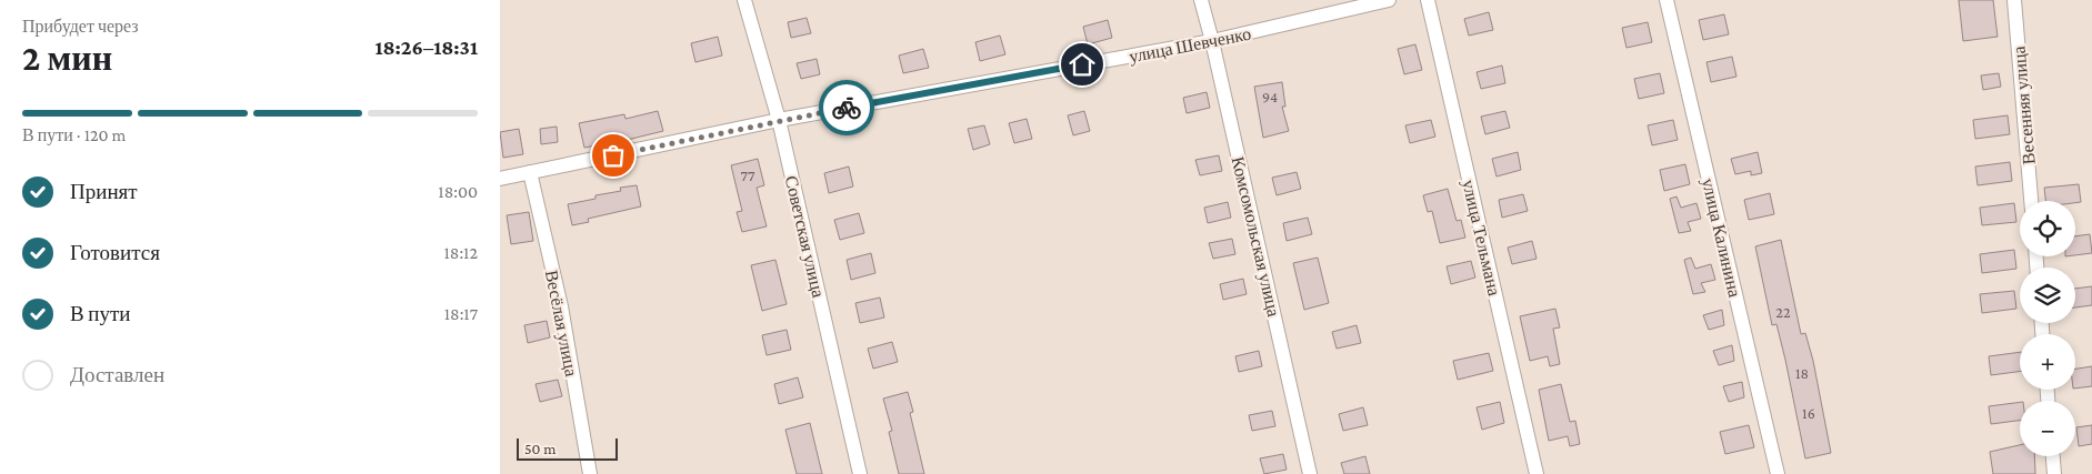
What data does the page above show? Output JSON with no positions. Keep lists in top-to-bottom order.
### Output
{
  "streets": {
    "street": [
      "улица Шевченко",
      "Весенняя улица",
      "Советская улица",
      "Комсомольская улица",
      "улица Тельмана",
      "улица Калинина",
      "Весёлая улица"
    ]
  },
  "crossings": [
    ["улица Шевченко", "Советская улица"],
    ["улица Шевченко", "Комсомольская улица"],
    ["улица Шевченко", "Весёлая улица"]
  ],
  "house_numbers": [
    "94",
    "77",
    "22",
    "18",
    "16"
  ],
  "scale_bar": "50 m",
  "page": {
    "heading": ["2 мин", "Прибудет через", "18:26–18:31"],
    "bar": "В пути · 120 m",
    "list": [
      ["Принят", "18:00"],
      ["Готовится", "18:12"],
      ["В пути", "18:17"],
      "Доставлен"
    ],
    "map_buttons": ["+", "−"],
    "scale": "50 m"
  }
}
